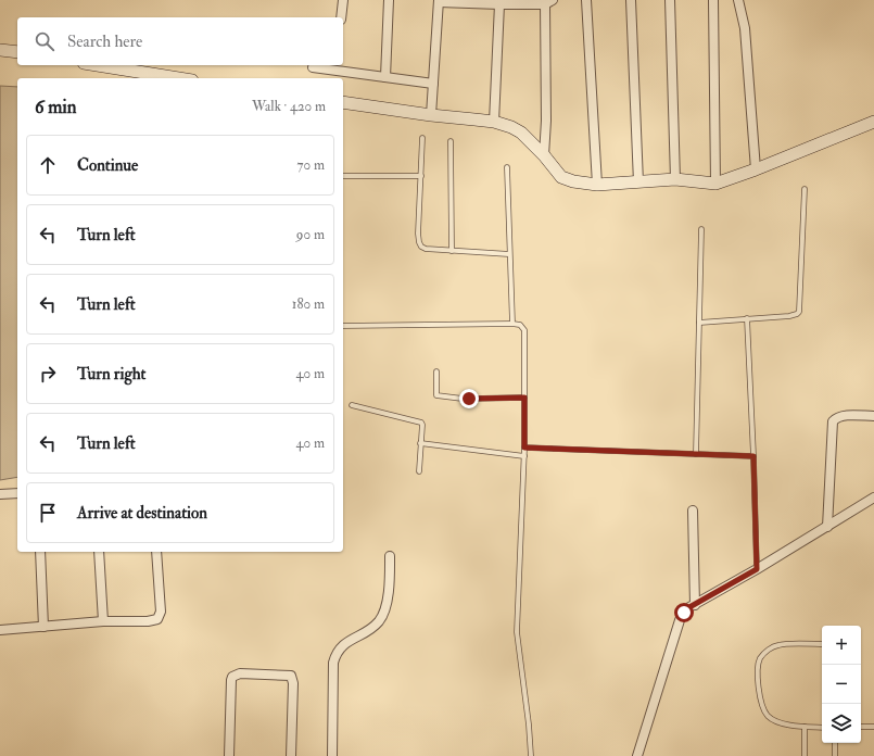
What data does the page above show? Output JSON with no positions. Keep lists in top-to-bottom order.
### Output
{
  "page": {
    "search": "Search here",
    "heading": ["6 min", "Walk · 420 m"],
    "list": [
      ["Continue", "70 m"],
      ["Turn left", "90 m"],
      ["Turn left", "180 m"],
      ["Turn right", "40 m"],
      ["Turn left", "40 m"],
      "Arrive at destination"
    ],
    "map_buttons": ["+", "−"]
  }
}
